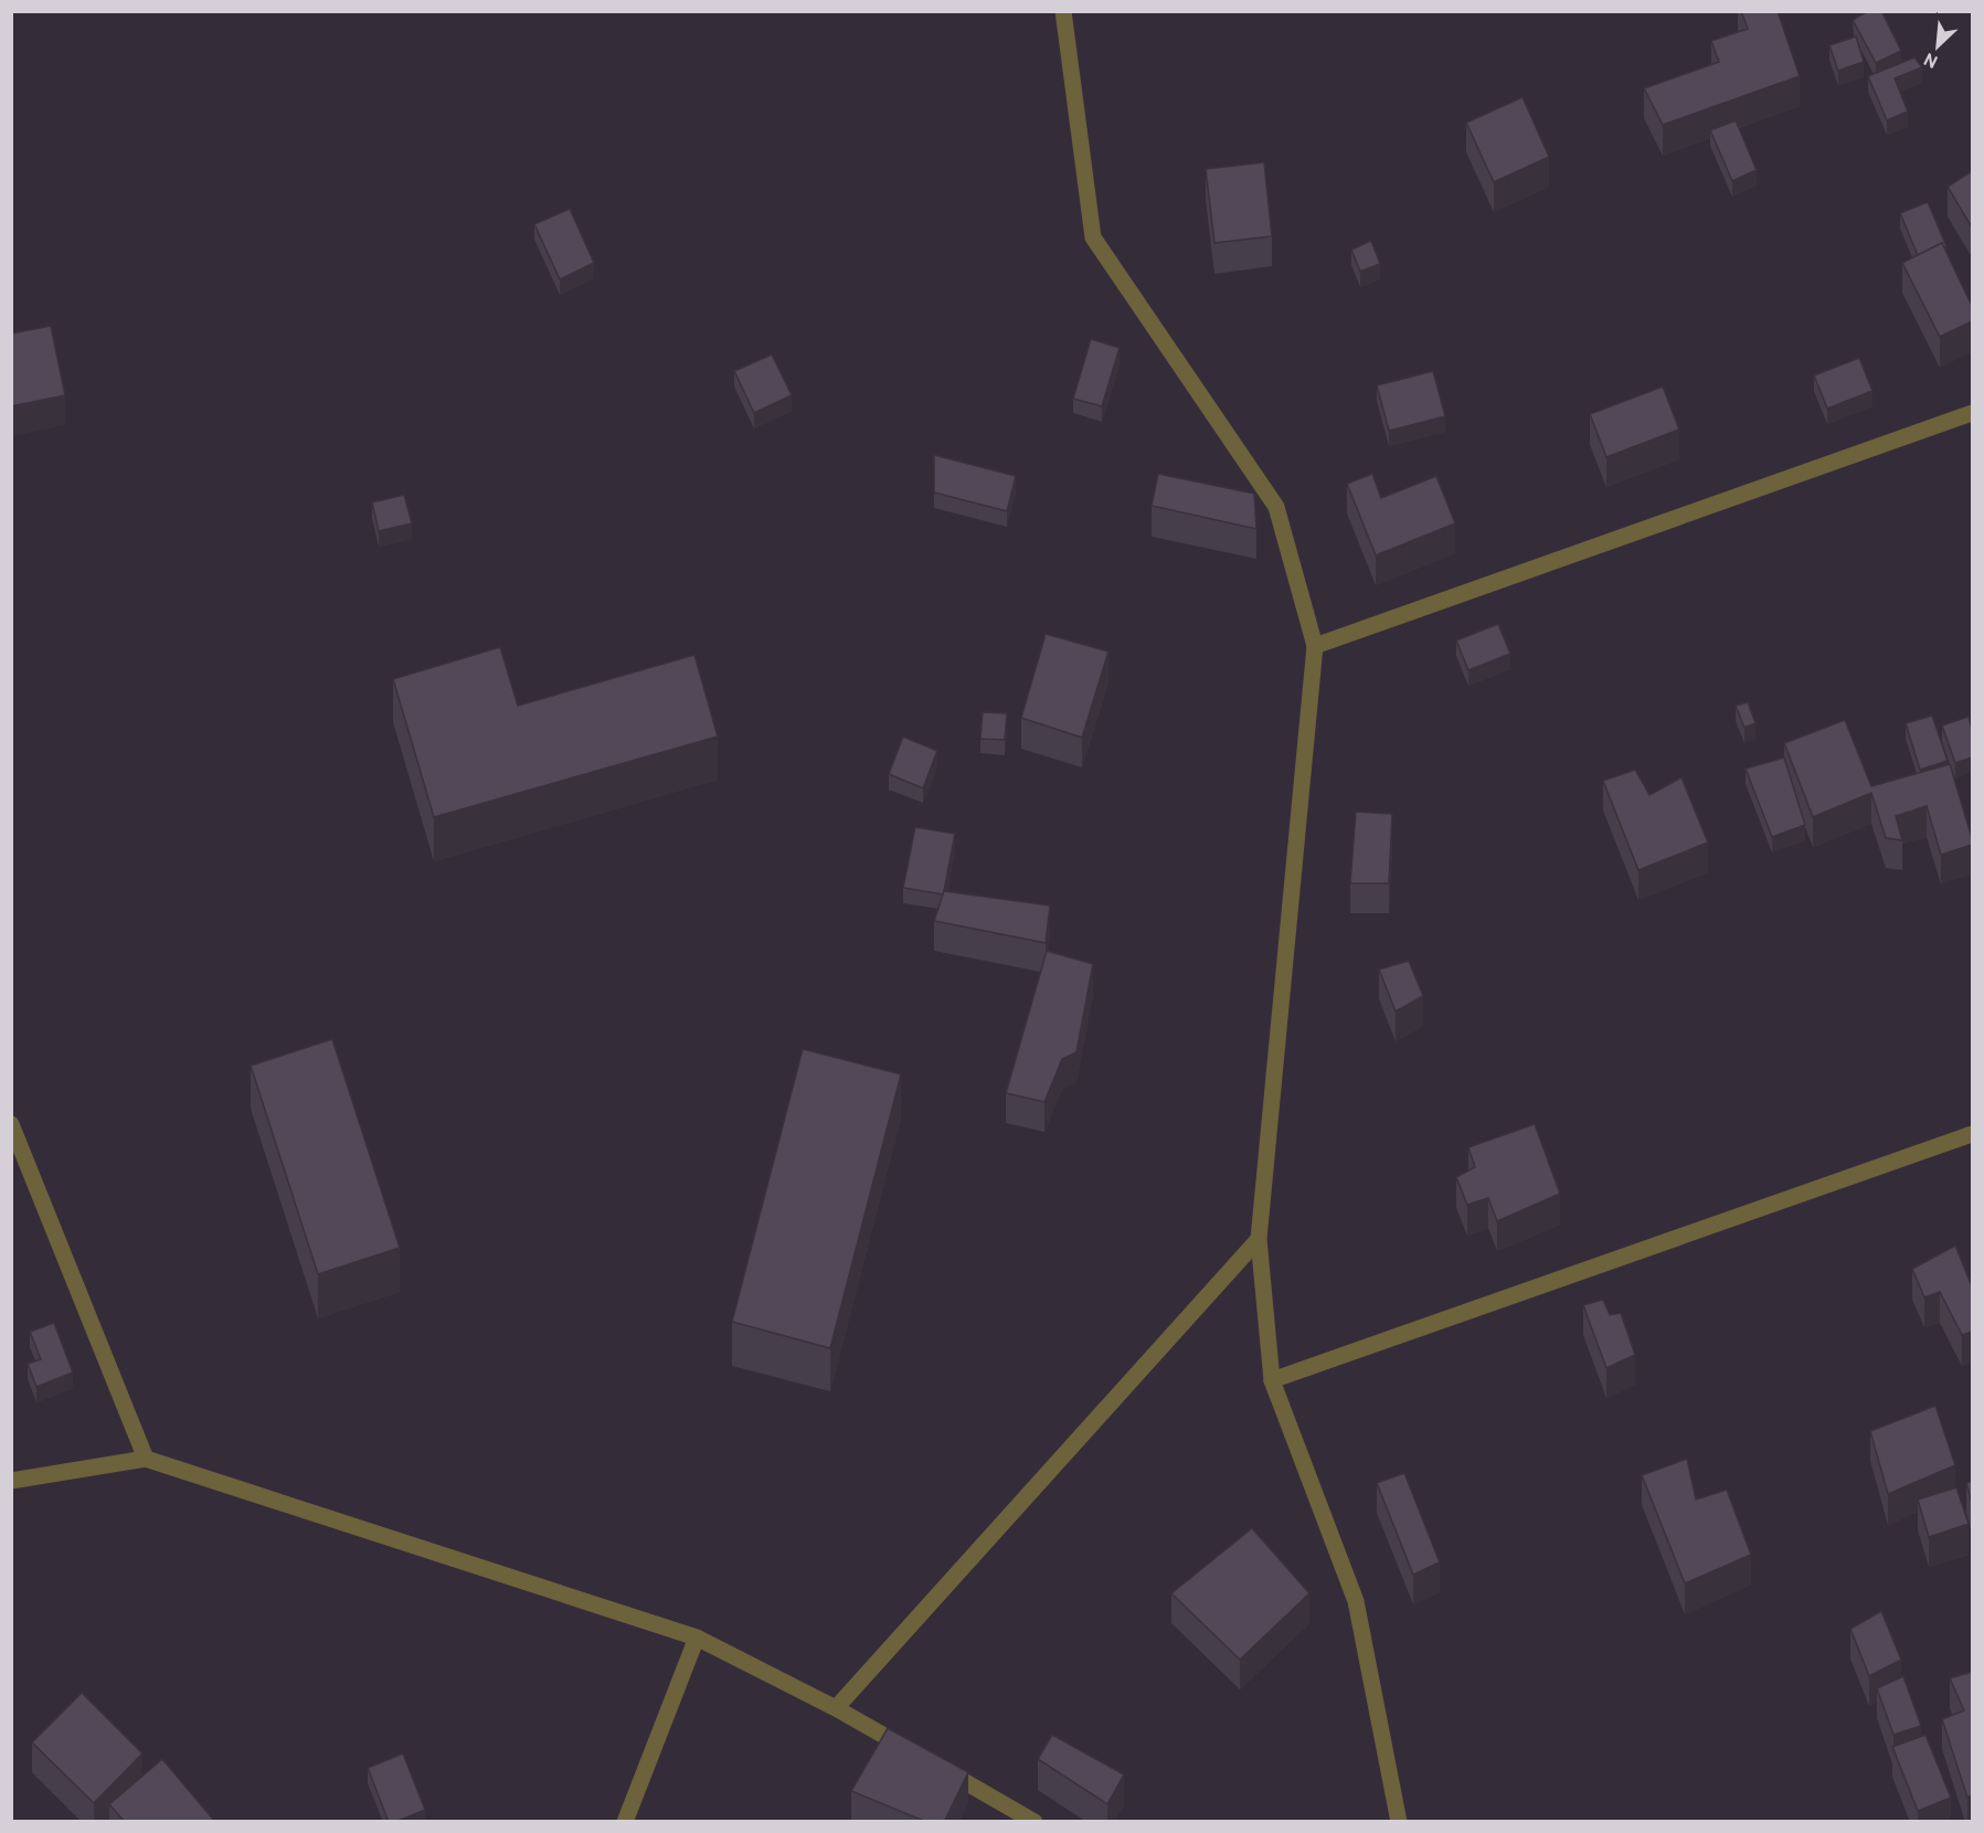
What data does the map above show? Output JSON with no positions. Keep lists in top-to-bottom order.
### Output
{
  "north": "bottom left"
}
